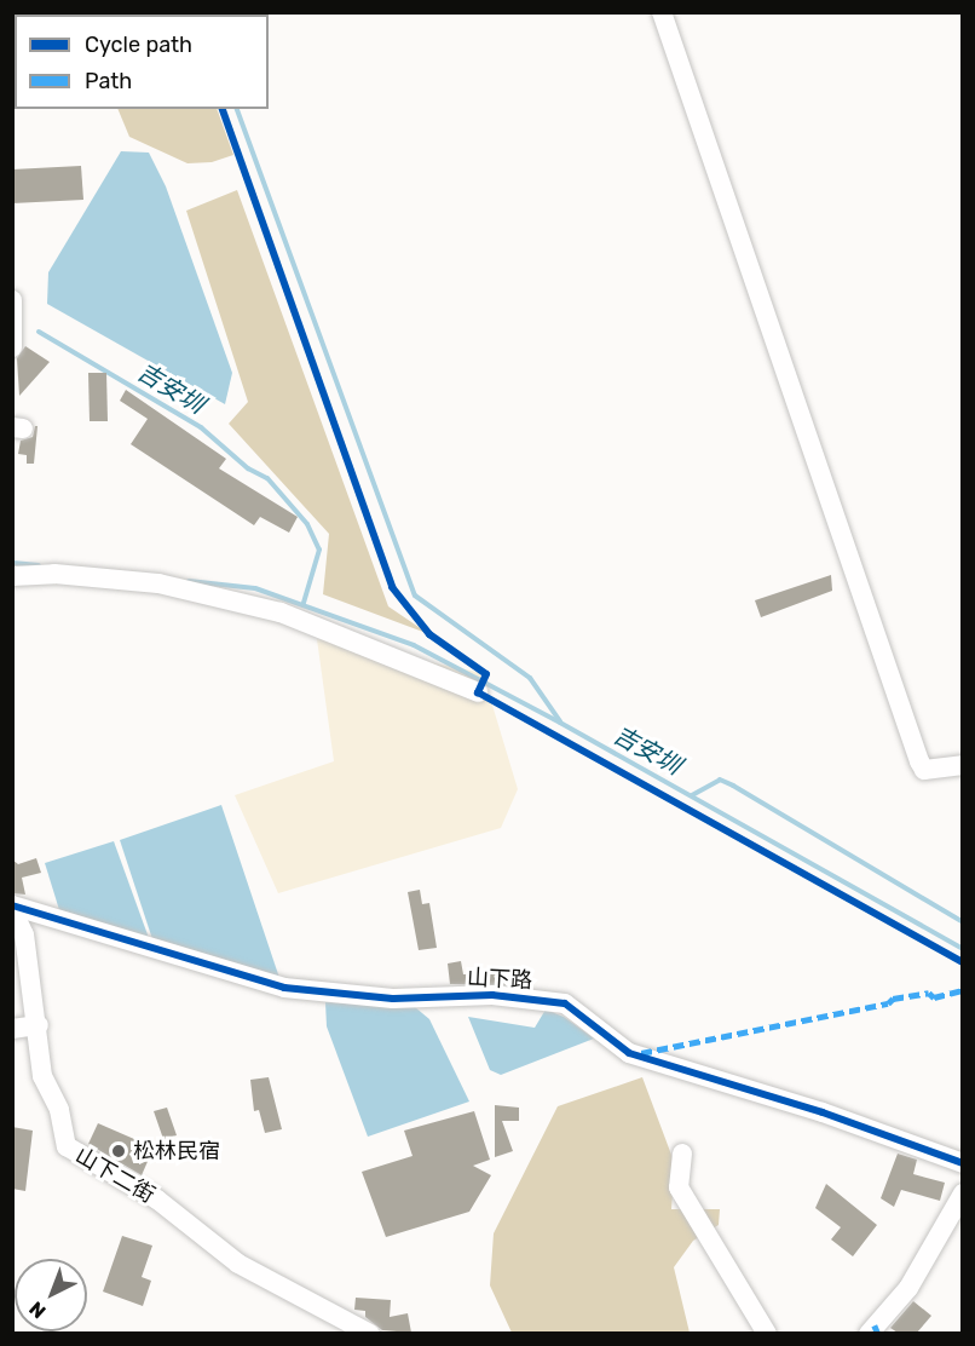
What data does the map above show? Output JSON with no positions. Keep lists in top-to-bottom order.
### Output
{
  "streets": {
    "street": ["山下路", "山下二街"]
  },
  "crossings": [
    ["山下路", "山下二街"]
  ],
  "water": ["吉安圳"],
  "places": ["松林民宿"],
  "legend": ["Cycle path", "Path"],
  "north": "bottom left"
}
